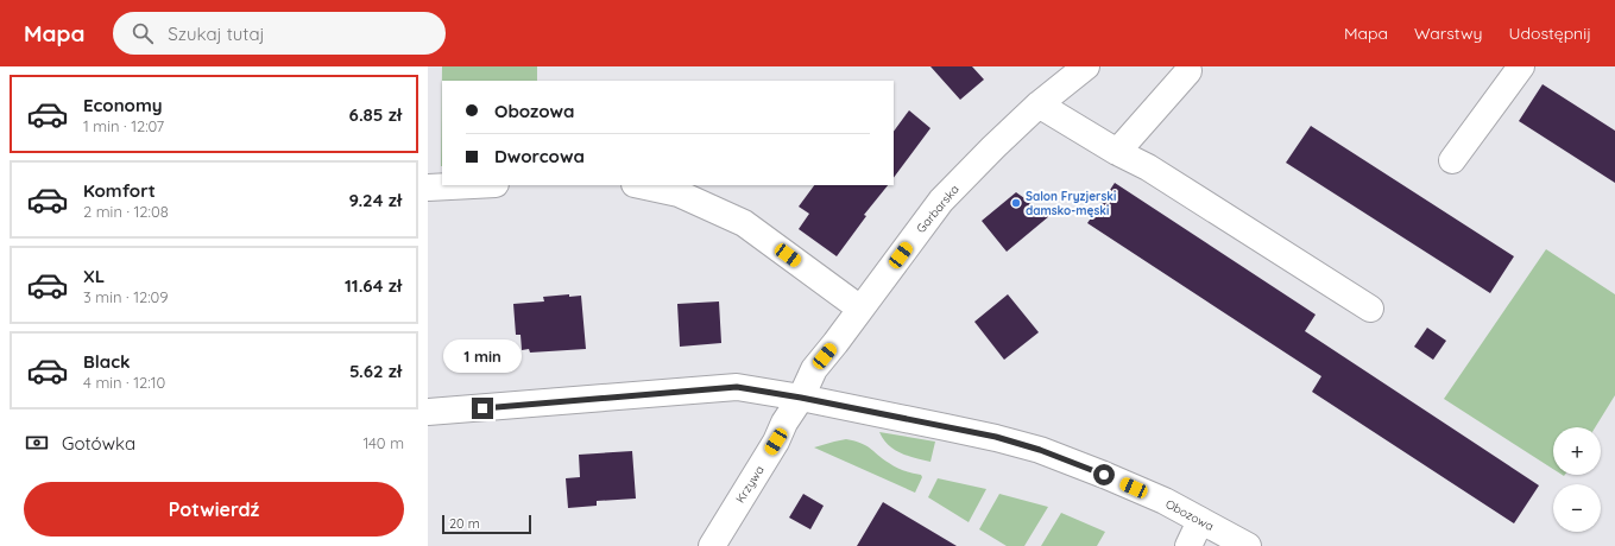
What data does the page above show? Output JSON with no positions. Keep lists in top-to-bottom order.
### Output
{
  "streets": {
    "street": ["Garbarska", "Krzywa", "Obozowa"]
  },
  "crossings": [
    ["Garbarska", "Krzywa"],
    ["Garbarska", "Obozowa"],
    ["Krzywa", "Obozowa"]
  ],
  "places": ["Salon Fryzjerski damsko-męski"],
  "scale_bar": "20 m",
  "page": {
    "header": "Mapa",
    "search": "Szukaj tutaj",
    "nav": ["Mapa", "Warstwy", "Udostępnij"],
    "list": [
      {
        "name": "Economy",
        "note": "1 min · 12:07",
        "value": "6.85 zł"
      },
      {
        "name": "Komfort",
        "note": "2 min · 12:08",
        "value": "9.24 zł"
      },
      {
        "name": "XL",
        "note": "3 min · 12:09",
        "value": "11.64 zł"
      },
      {
        "name": "Black",
        "note": "4 min · 12:10",
        "value": "5.62 zł"
      }
    ],
    "banner": ["Obozowa", "Dworcowa"],
    "bubble": "1 min",
    "pay": ["Gotówka", "140 m"],
    "map_buttons": ["+", "−"],
    "buttons": "Potwierdź",
    "scale": "20 m"
  }
}
